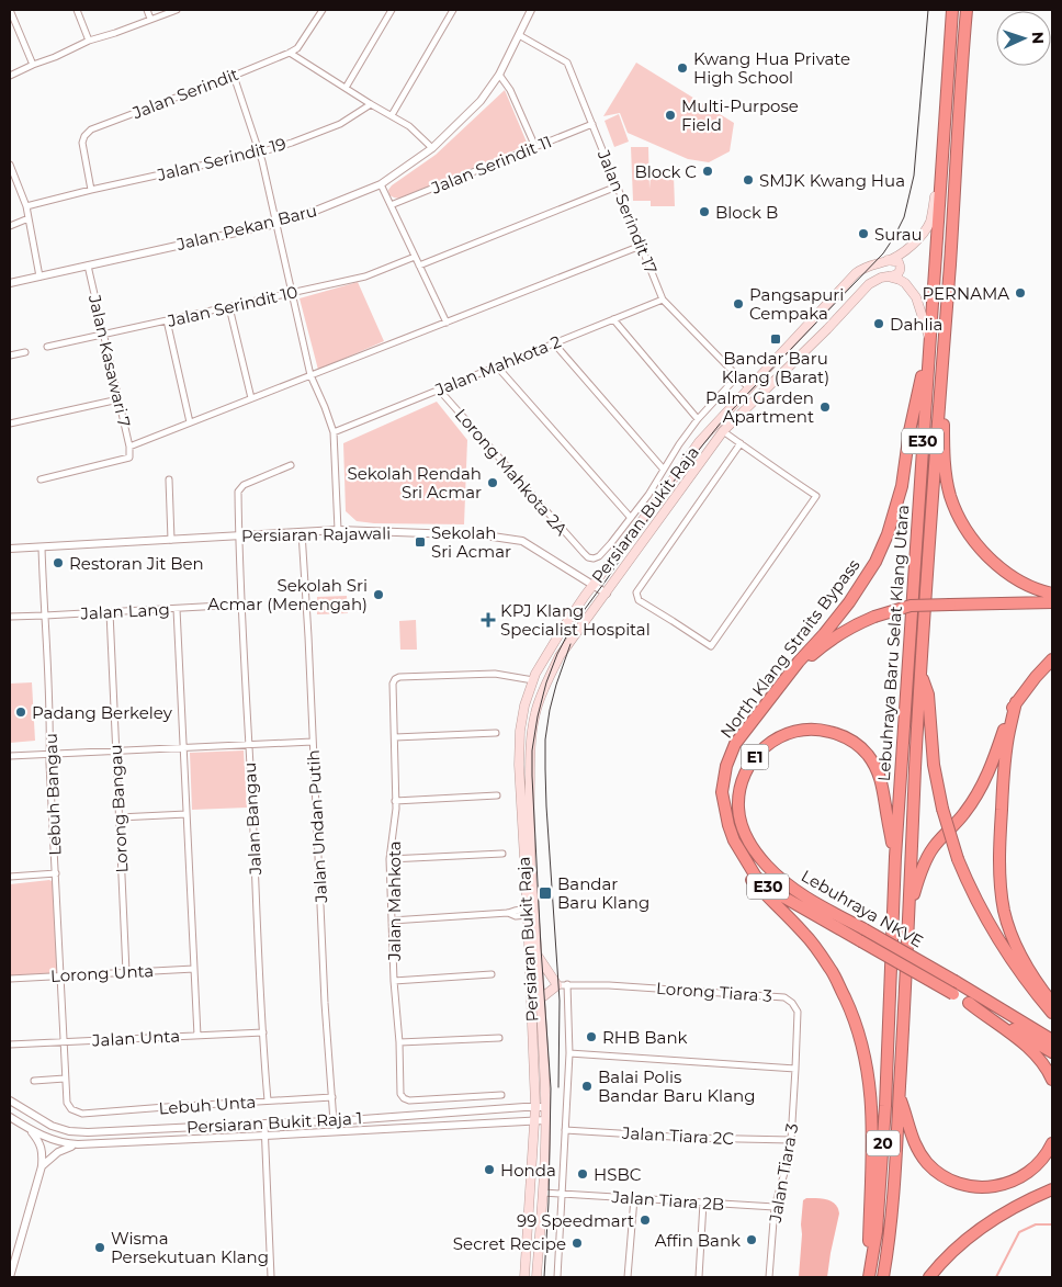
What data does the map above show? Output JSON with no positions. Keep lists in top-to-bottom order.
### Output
{
  "streets": {
    "highway": [
      "E30",
      "Lebuhraya Baru Selat Klang Utara",
      "North Klang Straits Bypass",
      "E1",
      "Lebuhraya NKVE",
      "20"
    ],
    "main road": ["Persiaran Bukit Raja"],
    "street": [
      "Jalan Serindit",
      "Jalan Serindit 19",
      "Jalan Serindit 11",
      "Jalan Serindit 17",
      "Jalan Pekan Baru",
      "Jalan Serindit 10",
      "Jalan Kasawari 7",
      "Jalan Mahkota 2",
      "Lorong Mahkota 2A",
      "Persiaran Rajawali",
      "Jalan Lang",
      "Lebuh Bangau",
      "Lorong Bangau",
      "Jalan Bangau",
      "Jalan Undan Putih",
      "Jalan Mahkota",
      "Lorong Unta",
      "Lorong Tiara 3",
      "Jalan Unta",
      "Lebuh Unta",
      "Persiaran Bukit Raja 1",
      "Jalan Tiara 2C",
      "Jalan Tiara 3",
      "Jalan Tiara 2B"
    ]
  },
  "crossings": [
    ["Jalan Serindit", "Jalan Serindit 19"],
    ["Jalan Serindit 11", "Jalan Serindit 17"],
    ["Jalan Serindit 17", "Jalan Pekan Baru"],
    ["Jalan Serindit 17", "Jalan Mahkota 2"],
    ["Jalan Serindit 17", "Persiaran Bukit Raja"],
    ["Jalan Pekan Baru", "Jalan Kasawari 7"],
    ["Jalan Serindit 10", "Jalan Kasawari 7"],
    ["Jalan Mahkota 2", "Lorong Mahkota 2A"],
    ["E30", "North Klang Straits Bypass"],
    ["Persiaran Bukit Raja", "Persiaran Rajawali"],
    ["Persiaran Bukit Raja", "Lebuhraya Baru Selat Klang Utara"],
    ["Persiaran Bukit Raja", "Jalan Mahkota"],
    ["Persiaran Bukit Raja", "Persiaran Bukit Raja 1"],
    ["Persiaran Bukit Raja", "Jalan Tiara 2B"],
    ["Persiaran Rajawali", "Lebuh Bangau"],
    ["Persiaran Rajawali", "Jalan Bangau"],
    ["Persiaran Rajawali", "Jalan Undan Putih"],
    ["Jalan Lang", "Lebuh Bangau"],
    ["Jalan Lang", "Lorong Bangau"],
    ["Jalan Lang", "Jalan Bangau"],
    ["Lebuhraya Baru Selat Klang Utara", "North Klang Straits Bypass"],
    ["Lebuhraya Baru Selat Klang Utara", "Lebuhraya NKVE"],
    ["Lebuh Bangau", "Lorong Unta"],
    ["Lebuh Bangau", "Jalan Unta"],
    ["Lebuh Bangau", "Lebuh Unta"],
    ["Lorong Bangau", "Lorong Unta"],
    ["Jalan Bangau", "Jalan Unta"],
    ["Jalan Bangau", "Lebuh Unta"],
    ["Jalan Undan Putih", "Lebuh Unta"],
    ["Jalan Undan Putih", "Persiaran Bukit Raja 1"],
    ["Lorong Tiara 3", "Jalan Tiara 3"],
    ["Jalan Tiara 2C", "Jalan Tiara 3"],
    ["Jalan Tiara 3", "Jalan Tiara 2B"]
  ],
  "places": {
    "other": [
      "Kwang Hua Private High School",
      "Multi-Purpose Field",
      "Block C",
      "SMJK Kwang Hua",
      "Block B",
      "Surau",
      "PERNAMA",
      "Pangsapuri Cempaka",
      "Dahlia",
      "Palm Garden Apartment",
      "Sekolah Rendah Sri Acmar",
      "Restoran Jit Ben",
      "Sekolah Sri Acmar (Menengah)",
      "Padang Berkeley",
      "RHB Bank",
      "Balai Polis Bandar Baru Klang",
      "Honda",
      "HSBC",
      "99 Speedmart",
      "Affin Bank",
      "Secret Recipe",
      "Wisma Persekutuan Klang"
    ],
    "transit": ["Bandar Baru Klang (Barat)", "Sekolah Sri Acmar", "Bandar Baru Klang"],
    "health": ["KPJ Klang Specialist Hospital"]
  },
  "north": "right"
}
